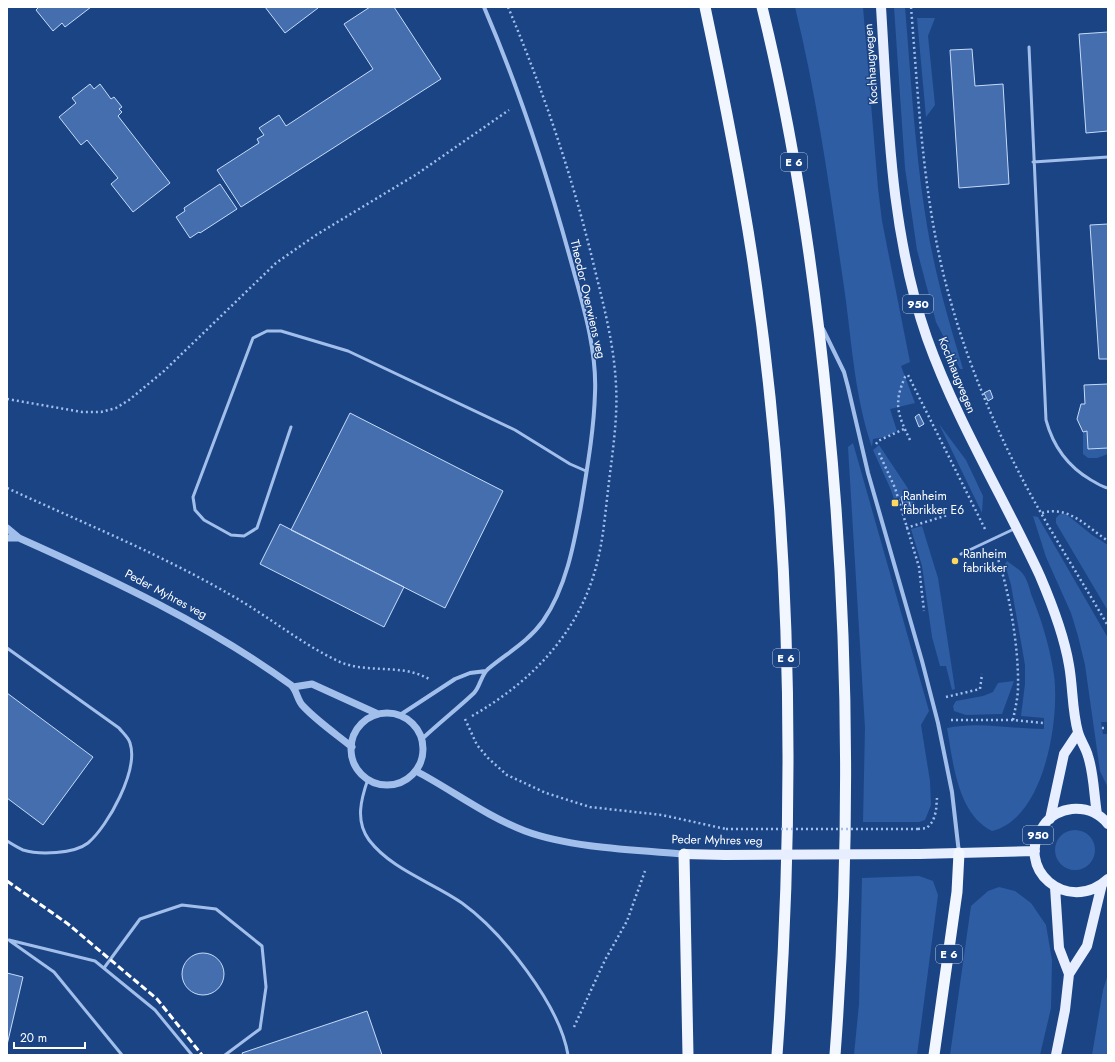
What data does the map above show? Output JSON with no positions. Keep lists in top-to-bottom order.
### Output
{
  "streets": {
    "highway": ["E 6"],
    "main road": ["Kochhaugvegen", "950", "Peder Myhres veg"],
    "street": ["Theodor Overwiens veg"]
  },
  "crossings": [
    ["Kochhaugvegen", "950"],
    ["E 6", "Peder Myhres veg"],
    ["Theodor Overwiens veg", "Peder Myhres veg"],
    ["950", "Peder Myhres veg"]
  ],
  "places": {
    "transit": ["Ranheim fabrikker E6"],
    "other": ["Ranheim fabrikker"]
  },
  "scale_bar": "20 m"
}
